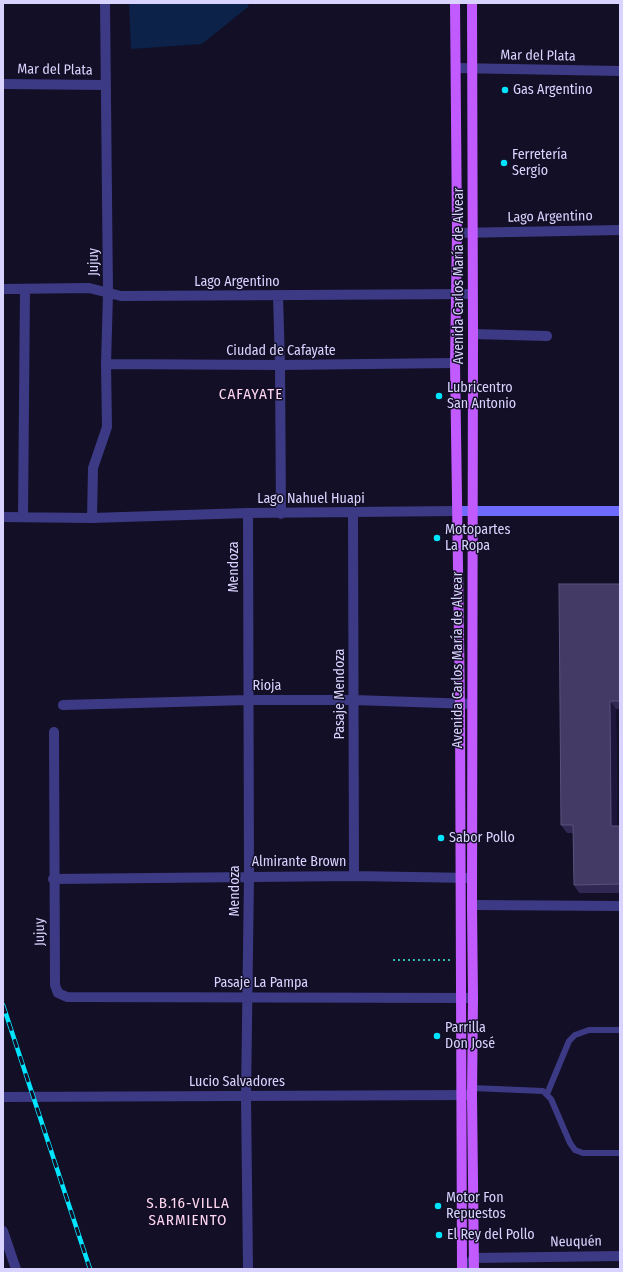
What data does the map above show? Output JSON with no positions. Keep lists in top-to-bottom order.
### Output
{
  "streets": {
    "main road": ["Avenida Carlos María de Alvear", "Lago Nahuel Huapi"],
    "street": [
      "Mar del Plata",
      "Lago Argentino",
      "Jujuy",
      "Ciudad de Cafayate",
      "Mendoza",
      "Rioja",
      "Pasaje Mendoza",
      "Almirante Brown",
      "Pasaje La Pampa",
      "Lucio Salvadores",
      "Neuquén"
    ]
  },
  "crossings": [
    ["Mar del Plata", "Jujuy"],
    ["Mar del Plata", "Avenida Carlos María de Alvear"],
    ["Lago Argentino", "Jujuy"],
    ["Lago Argentino", "Avenida Carlos María de Alvear"],
    ["Jujuy", "Ciudad de Cafayate"],
    ["Jujuy", "Lago Nahuel Huapi"],
    ["Jujuy", "Almirante Brown"],
    ["Jujuy", "Pasaje La Pampa"],
    ["Avenida Carlos María de Alvear", "Ciudad de Cafayate"],
    ["Avenida Carlos María de Alvear", "Lago Nahuel Huapi"],
    ["Avenida Carlos María de Alvear", "Rioja"],
    ["Avenida Carlos María de Alvear", "Almirante Brown"],
    ["Avenida Carlos María de Alvear", "Pasaje La Pampa"],
    ["Avenida Carlos María de Alvear", "Lucio Salvadores"],
    ["Avenida Carlos María de Alvear", "Neuquén"],
    ["Lago Nahuel Huapi", "Mendoza"],
    ["Lago Nahuel Huapi", "Pasaje Mendoza"],
    ["Mendoza", "Rioja"],
    ["Mendoza", "Almirante Brown"],
    ["Mendoza", "Pasaje La Pampa"],
    ["Mendoza", "Lucio Salvadores"],
    ["Rioja", "Pasaje Mendoza"],
    ["Pasaje Mendoza", "Almirante Brown"]
  ],
  "districts": ["CAFAYATE", "S.B.16-VILLA SARMIENTO"],
  "places": [
    "Gas Argentino",
    "Ferretería Sergio",
    "Lubricentro San Antonio",
    "Motopartes La Ropa",
    "Sabor Pollo",
    "Parrilla Don José",
    "Motor Fon Repuestos",
    "El Rey del Pollo"
  ]
}
